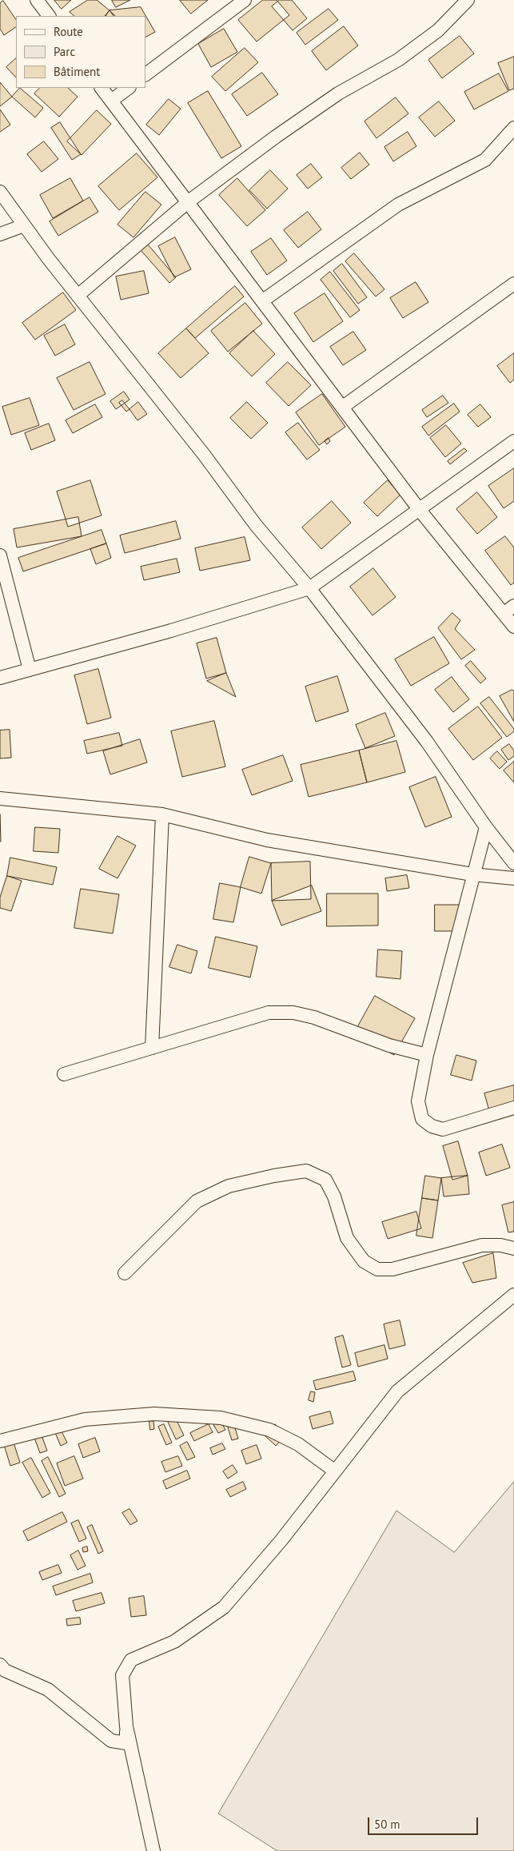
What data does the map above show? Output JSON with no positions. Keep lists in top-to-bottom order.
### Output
{
  "legend": ["Route", "Parc", "Bâtiment"],
  "scale_bar": "50 m"
}
